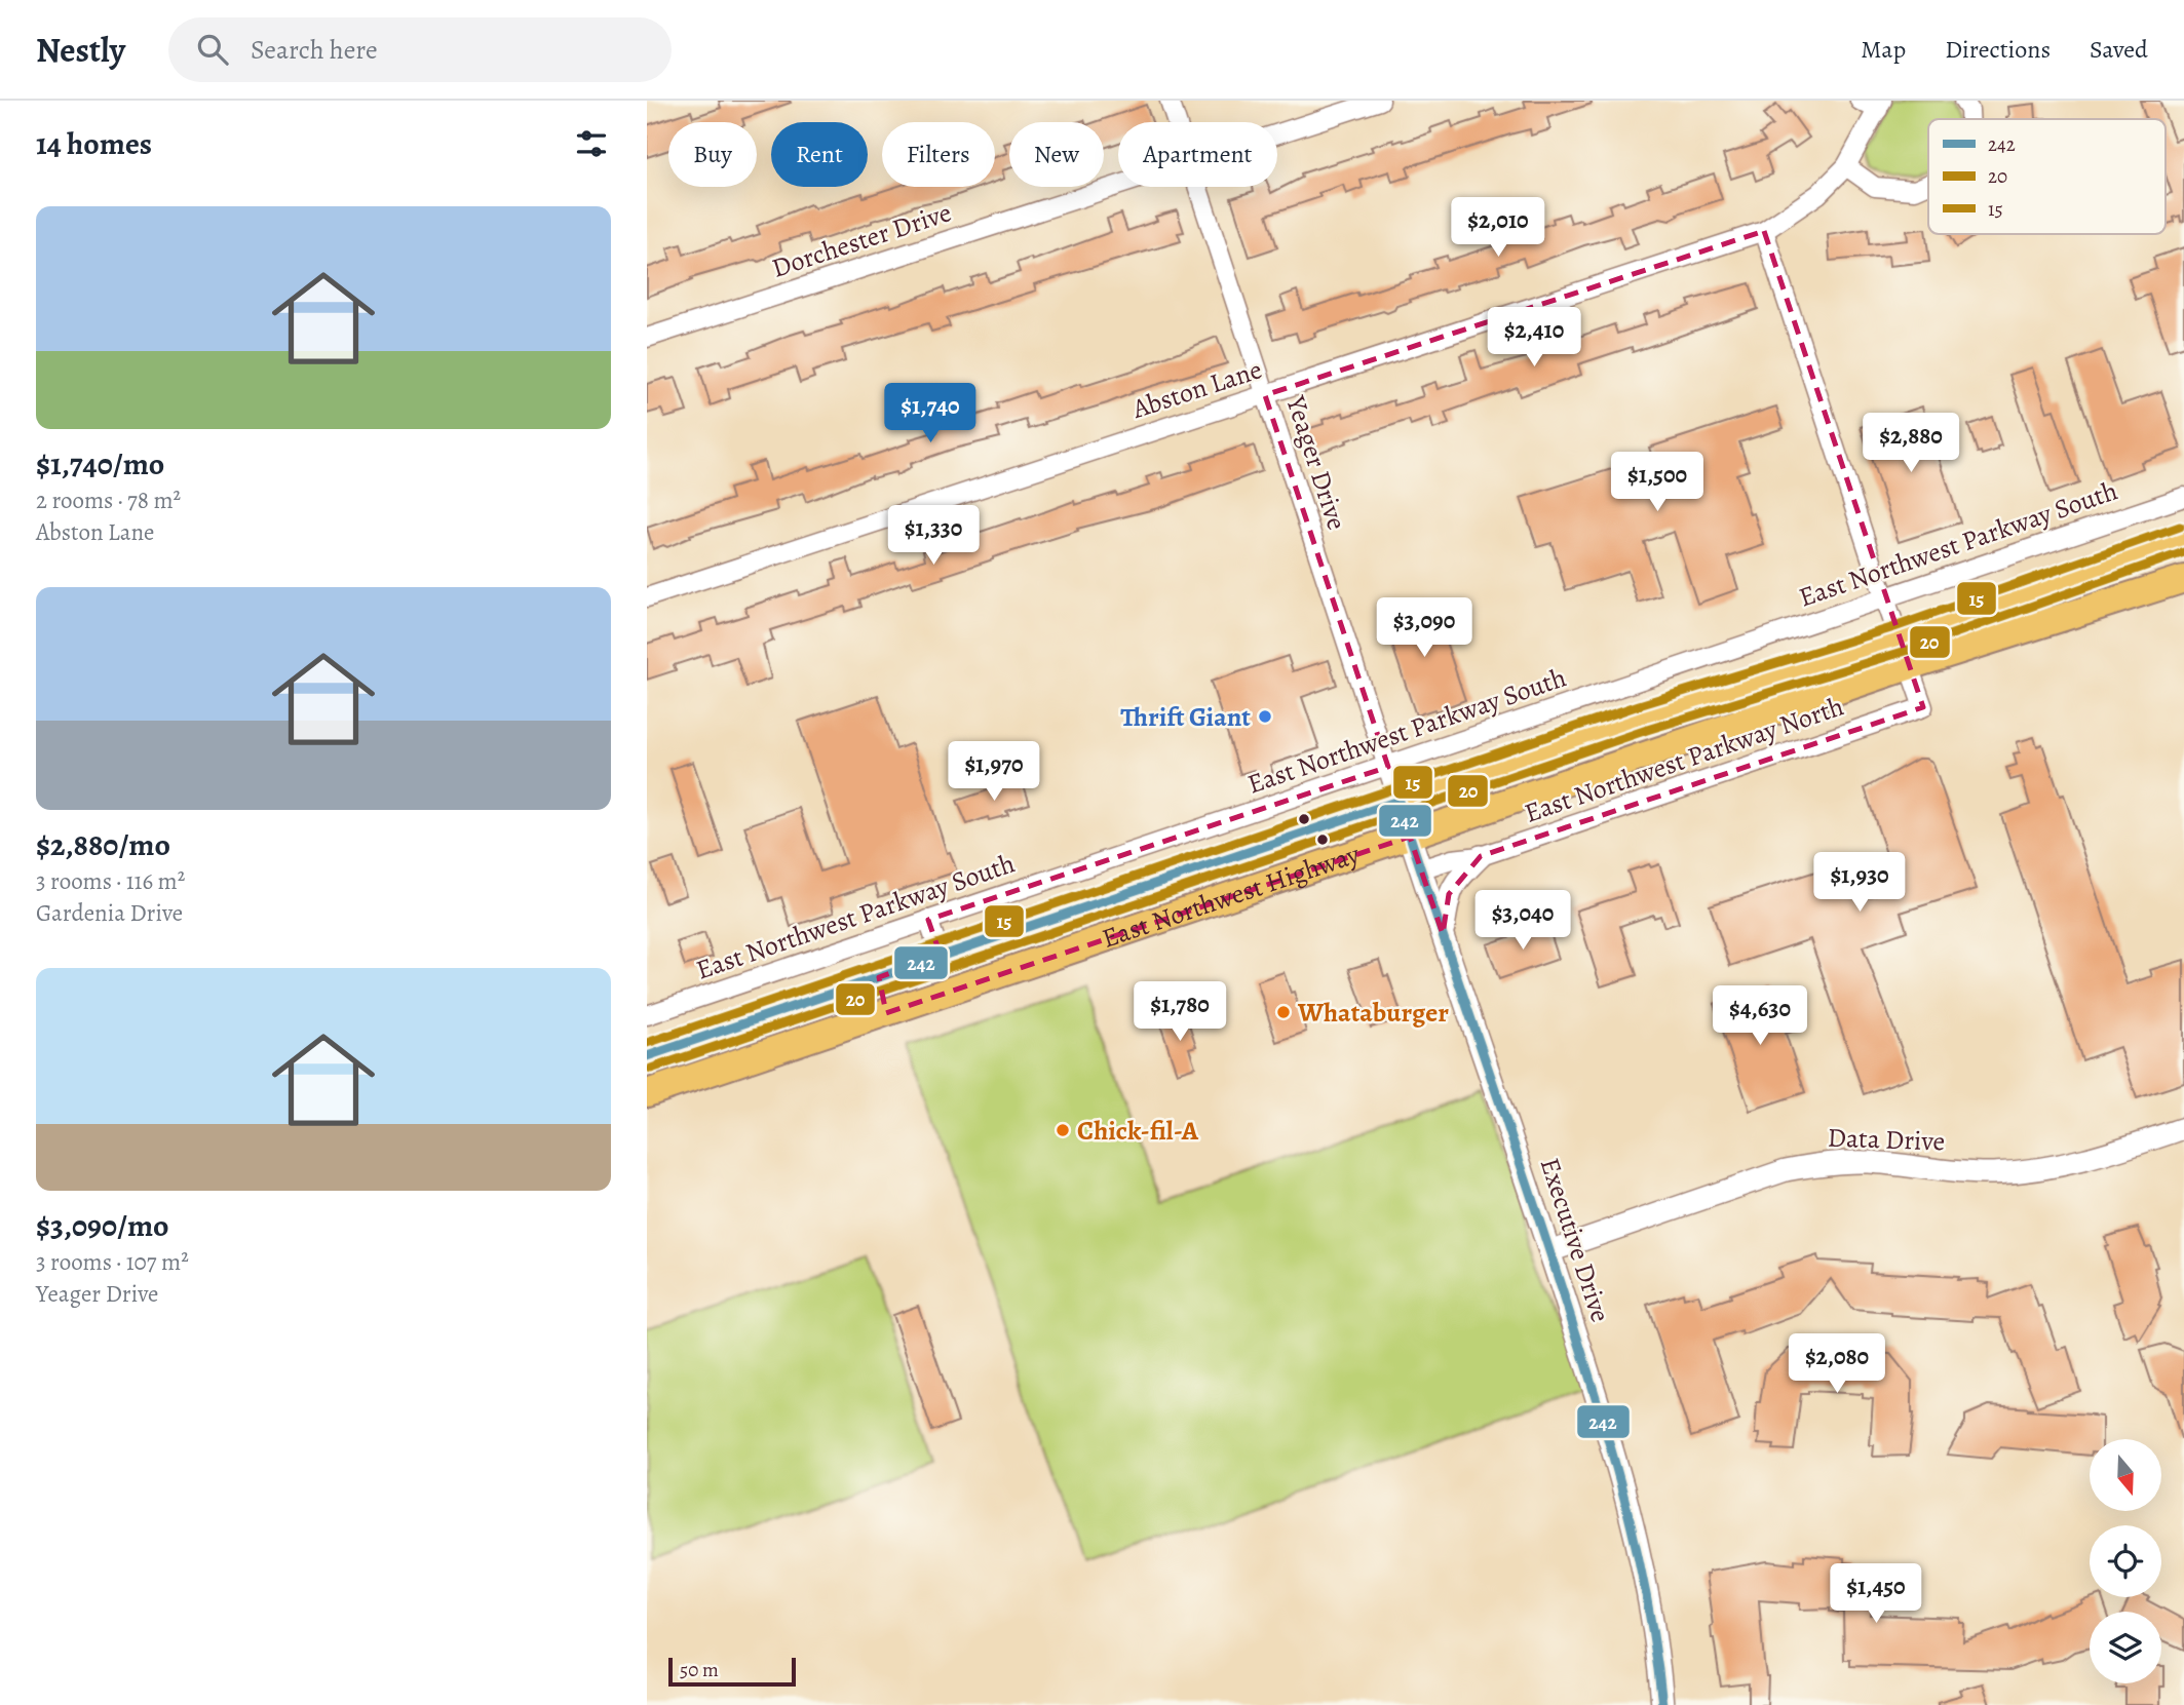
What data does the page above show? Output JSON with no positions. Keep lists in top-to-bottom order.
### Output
{
  "streets": {
    "main road": ["East Northwest Highway"],
    "street": [
      "Dorchester Drive",
      "Abston Lane",
      "Yeager Drive",
      "East Northwest Parkway South",
      "East Northwest Parkway North",
      "Data Drive",
      "Executive Drive"
    ]
  },
  "crossings": [
    ["Abston Lane", "Yeager Drive"],
    ["Yeager Drive", "East Northwest Parkway South"],
    ["Yeager Drive", "East Northwest Highway"],
    ["Yeager Drive", "Executive Drive"],
    ["East Northwest Parkway North", "East Northwest Highway"],
    ["East Northwest Parkway North", "Executive Drive"],
    ["East Northwest Highway", "Executive Drive"],
    ["Data Drive", "Executive Drive"]
  ],
  "places": ["Thrift Giant", "Whataburger", "Chick-fil-A"],
  "lines": ["transit line 15", "transit line 20", "transit line 242"],
  "legend": ["242", "20", "15"],
  "scale_bar": "50 m",
  "north": "bottom",
  "page": {
    "header": "Nestly",
    "search": "Search here",
    "nav": ["Map", "Directions", "Saved"],
    "heading": "14 homes",
    "chip": [
      "Buy",
      "Rent",
      "Filters",
      "New",
      "Apartment"
    ],
    "list": [
      {
        "name": "$1,740/mo",
        "note": "2 rooms · 78 m² · Abston Lane"
      },
      {
        "name": "$2,880/mo",
        "note": "3 rooms · 116 m² · Gardenia Drive"
      },
      {
        "name": "$3,090/mo",
        "note": "3 rooms · 107 m² · Yeager Drive"
      }
    ],
    "price": [
      "$2,010",
      "$2,410",
      "$1,740",
      "$2,880",
      "$1,500",
      "$1,330",
      "$3,090",
      "$1,970",
      "$1,930",
      "$3,040",
      "$1,780",
      "$4,630",
      "$2,080",
      "$1,450"
    ],
    "scale": "50 m"
  }
}
